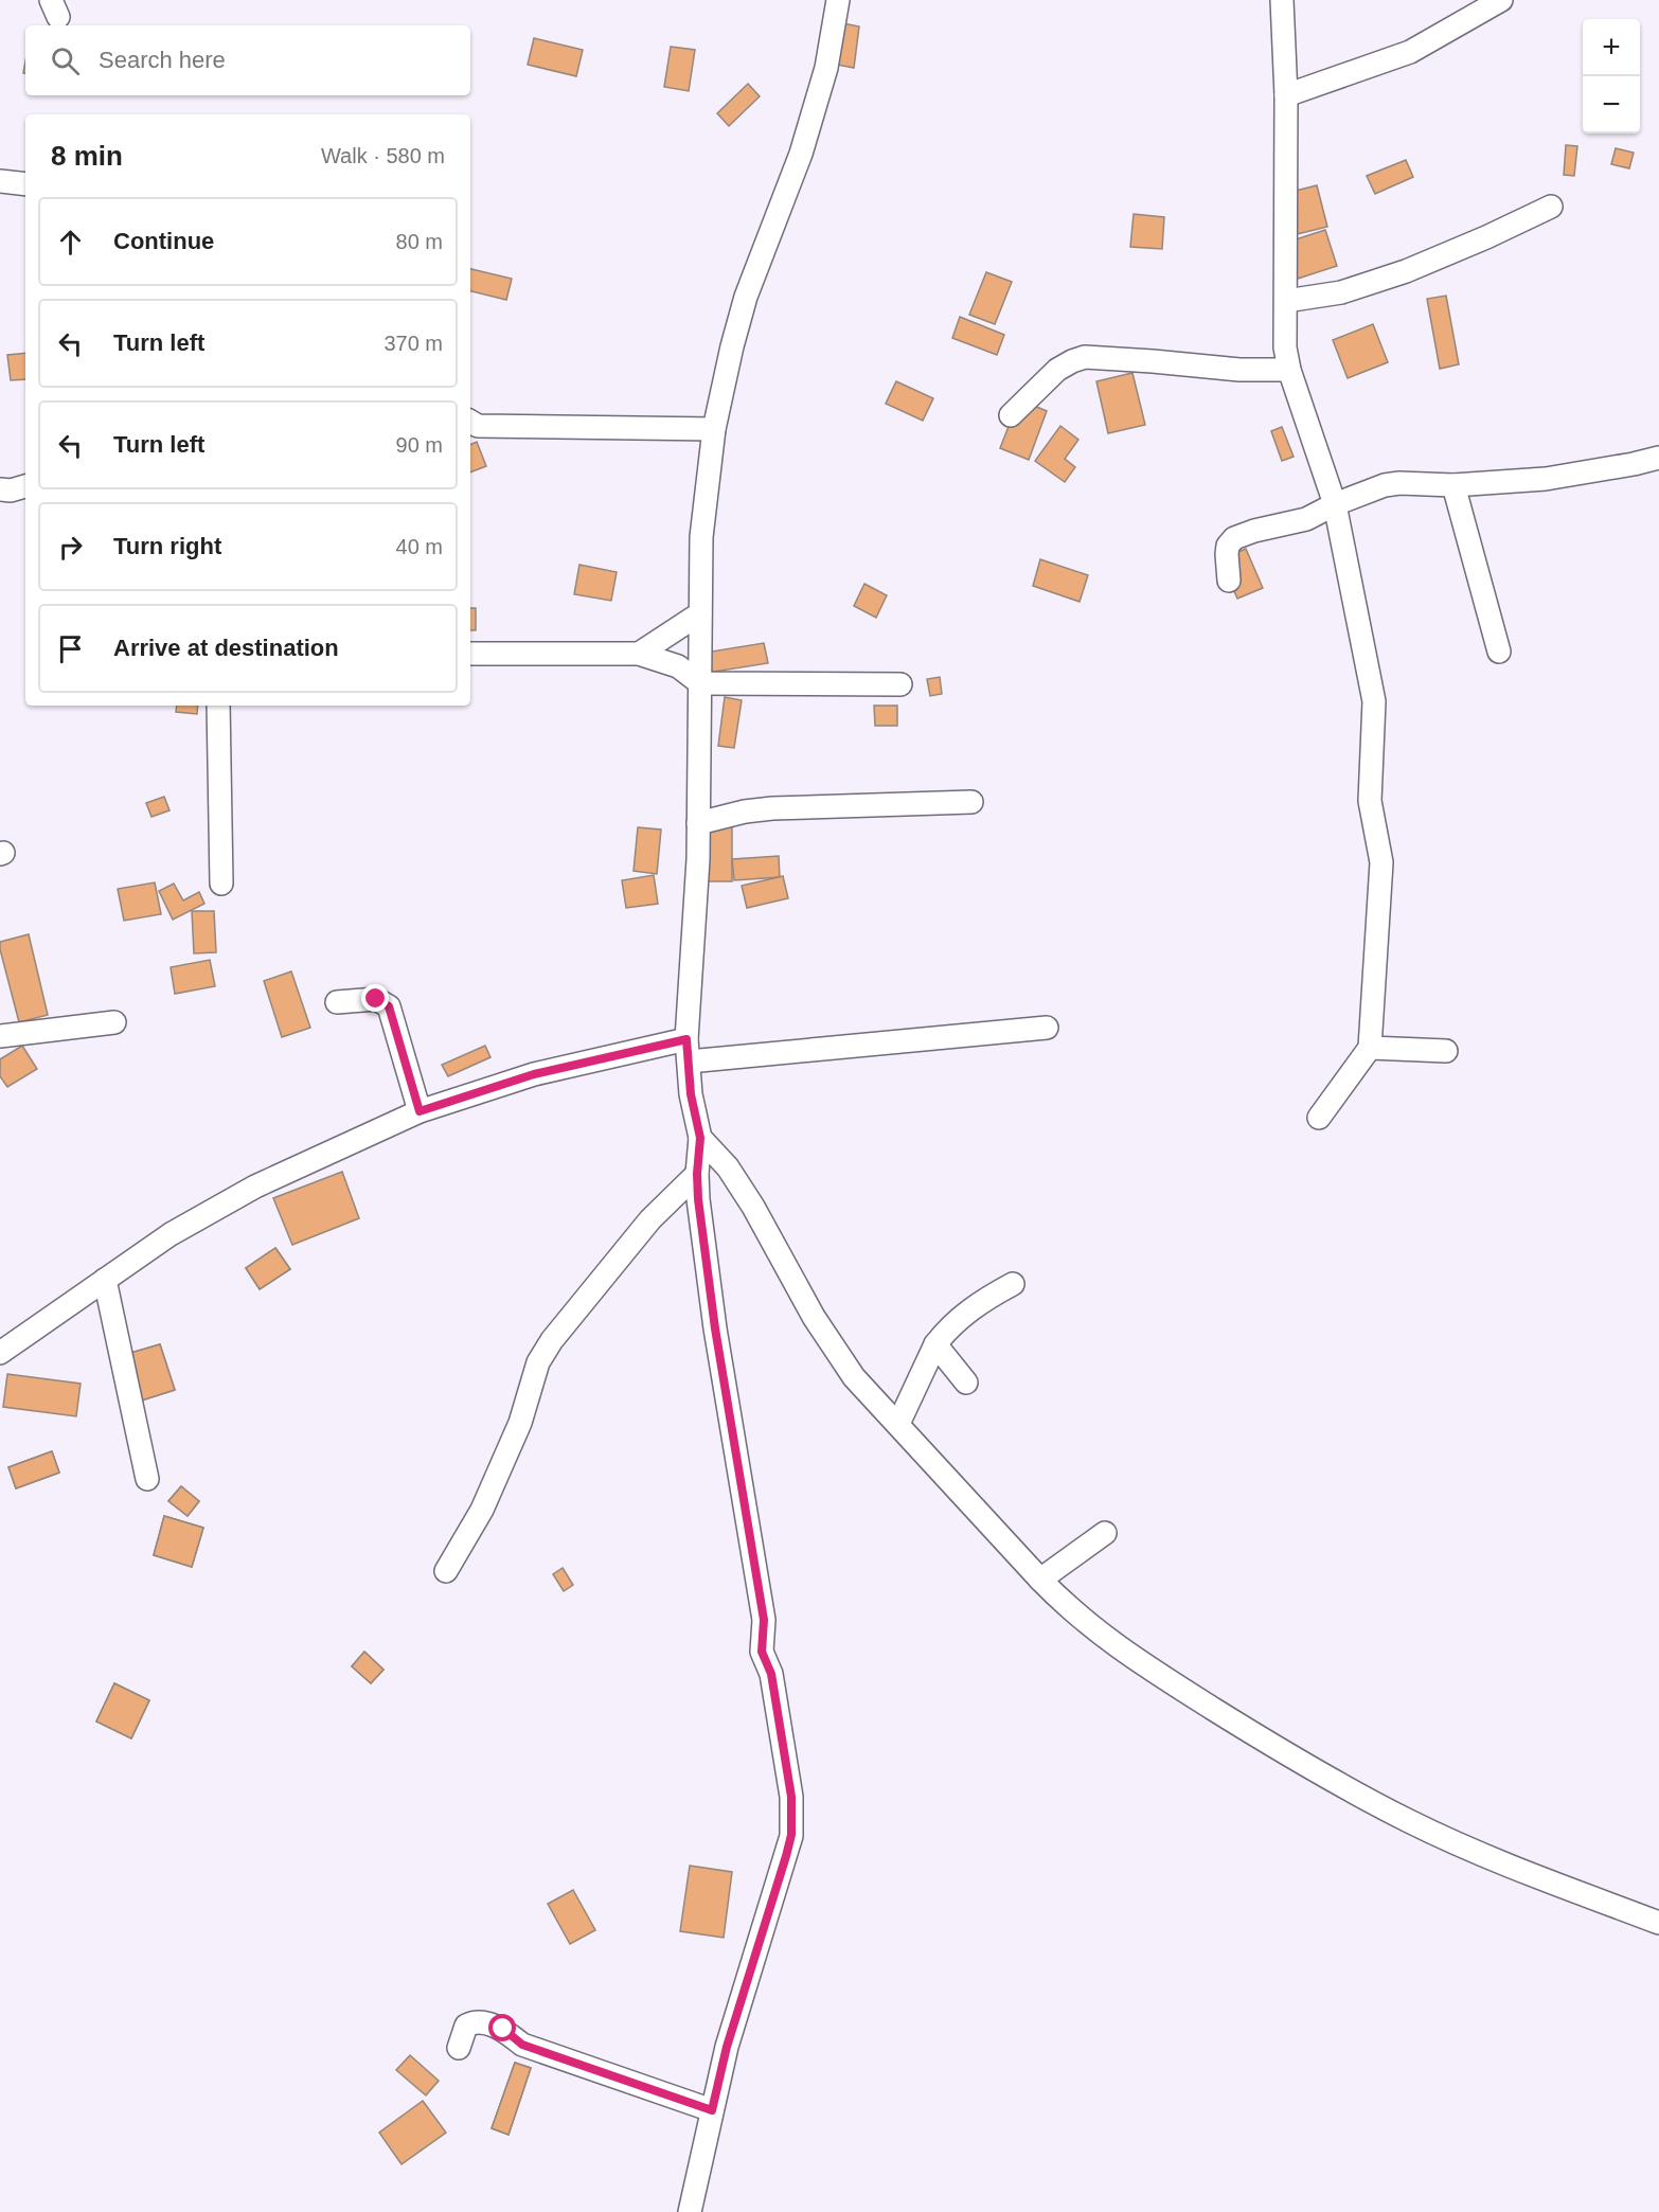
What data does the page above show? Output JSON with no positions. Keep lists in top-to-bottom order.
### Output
{
  "page": {
    "map_buttons": ["+", "−"],
    "search": "Search here",
    "heading": ["8 min", "Walk · 580 m"],
    "list": [
      ["Continue", "80 m"],
      ["Turn left", "370 m"],
      ["Turn left", "90 m"],
      ["Turn right", "40 m"],
      "Arrive at destination"
    ]
  }
}
